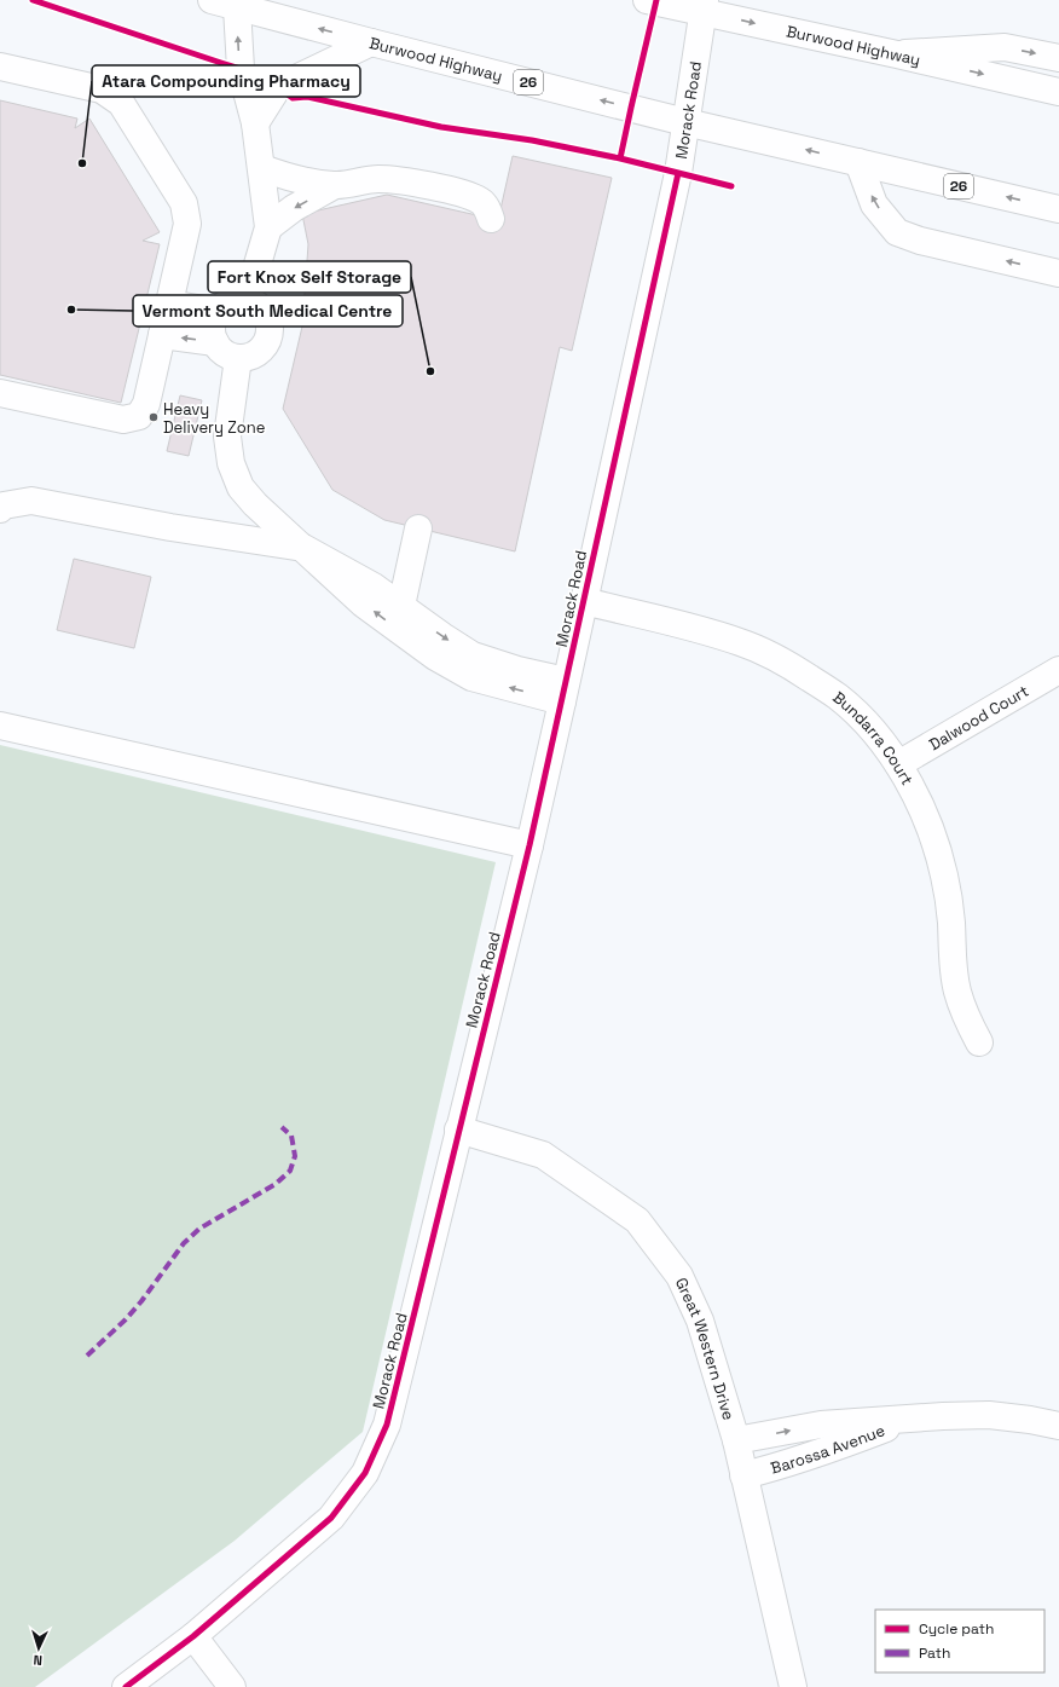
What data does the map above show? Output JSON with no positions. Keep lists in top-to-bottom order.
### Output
{
  "streets": {
    "main road": [
      "Burwood Highway",
      "26",
      "Morack Road",
      "Dalwood Court",
      "Bundarra Court",
      "Great Western Drive",
      "Barossa Avenue"
    ]
  },
  "crossings": [
    ["Burwood Highway", "Morack Road"],
    ["Morack Road", "Bundarra Court"],
    ["Morack Road", "Great Western Drive"],
    ["Dalwood Court", "Bundarra Court"],
    ["Great Western Drive", "Barossa Avenue"]
  ],
  "places": [
    "Atara Compounding Pharmacy",
    "Vermont South Medical Centre",
    "Fort Knox Self Storage",
    "Heavy Delivery Zone"
  ],
  "legend": ["Cycle path", "Path"],
  "north": "bottom"
}
